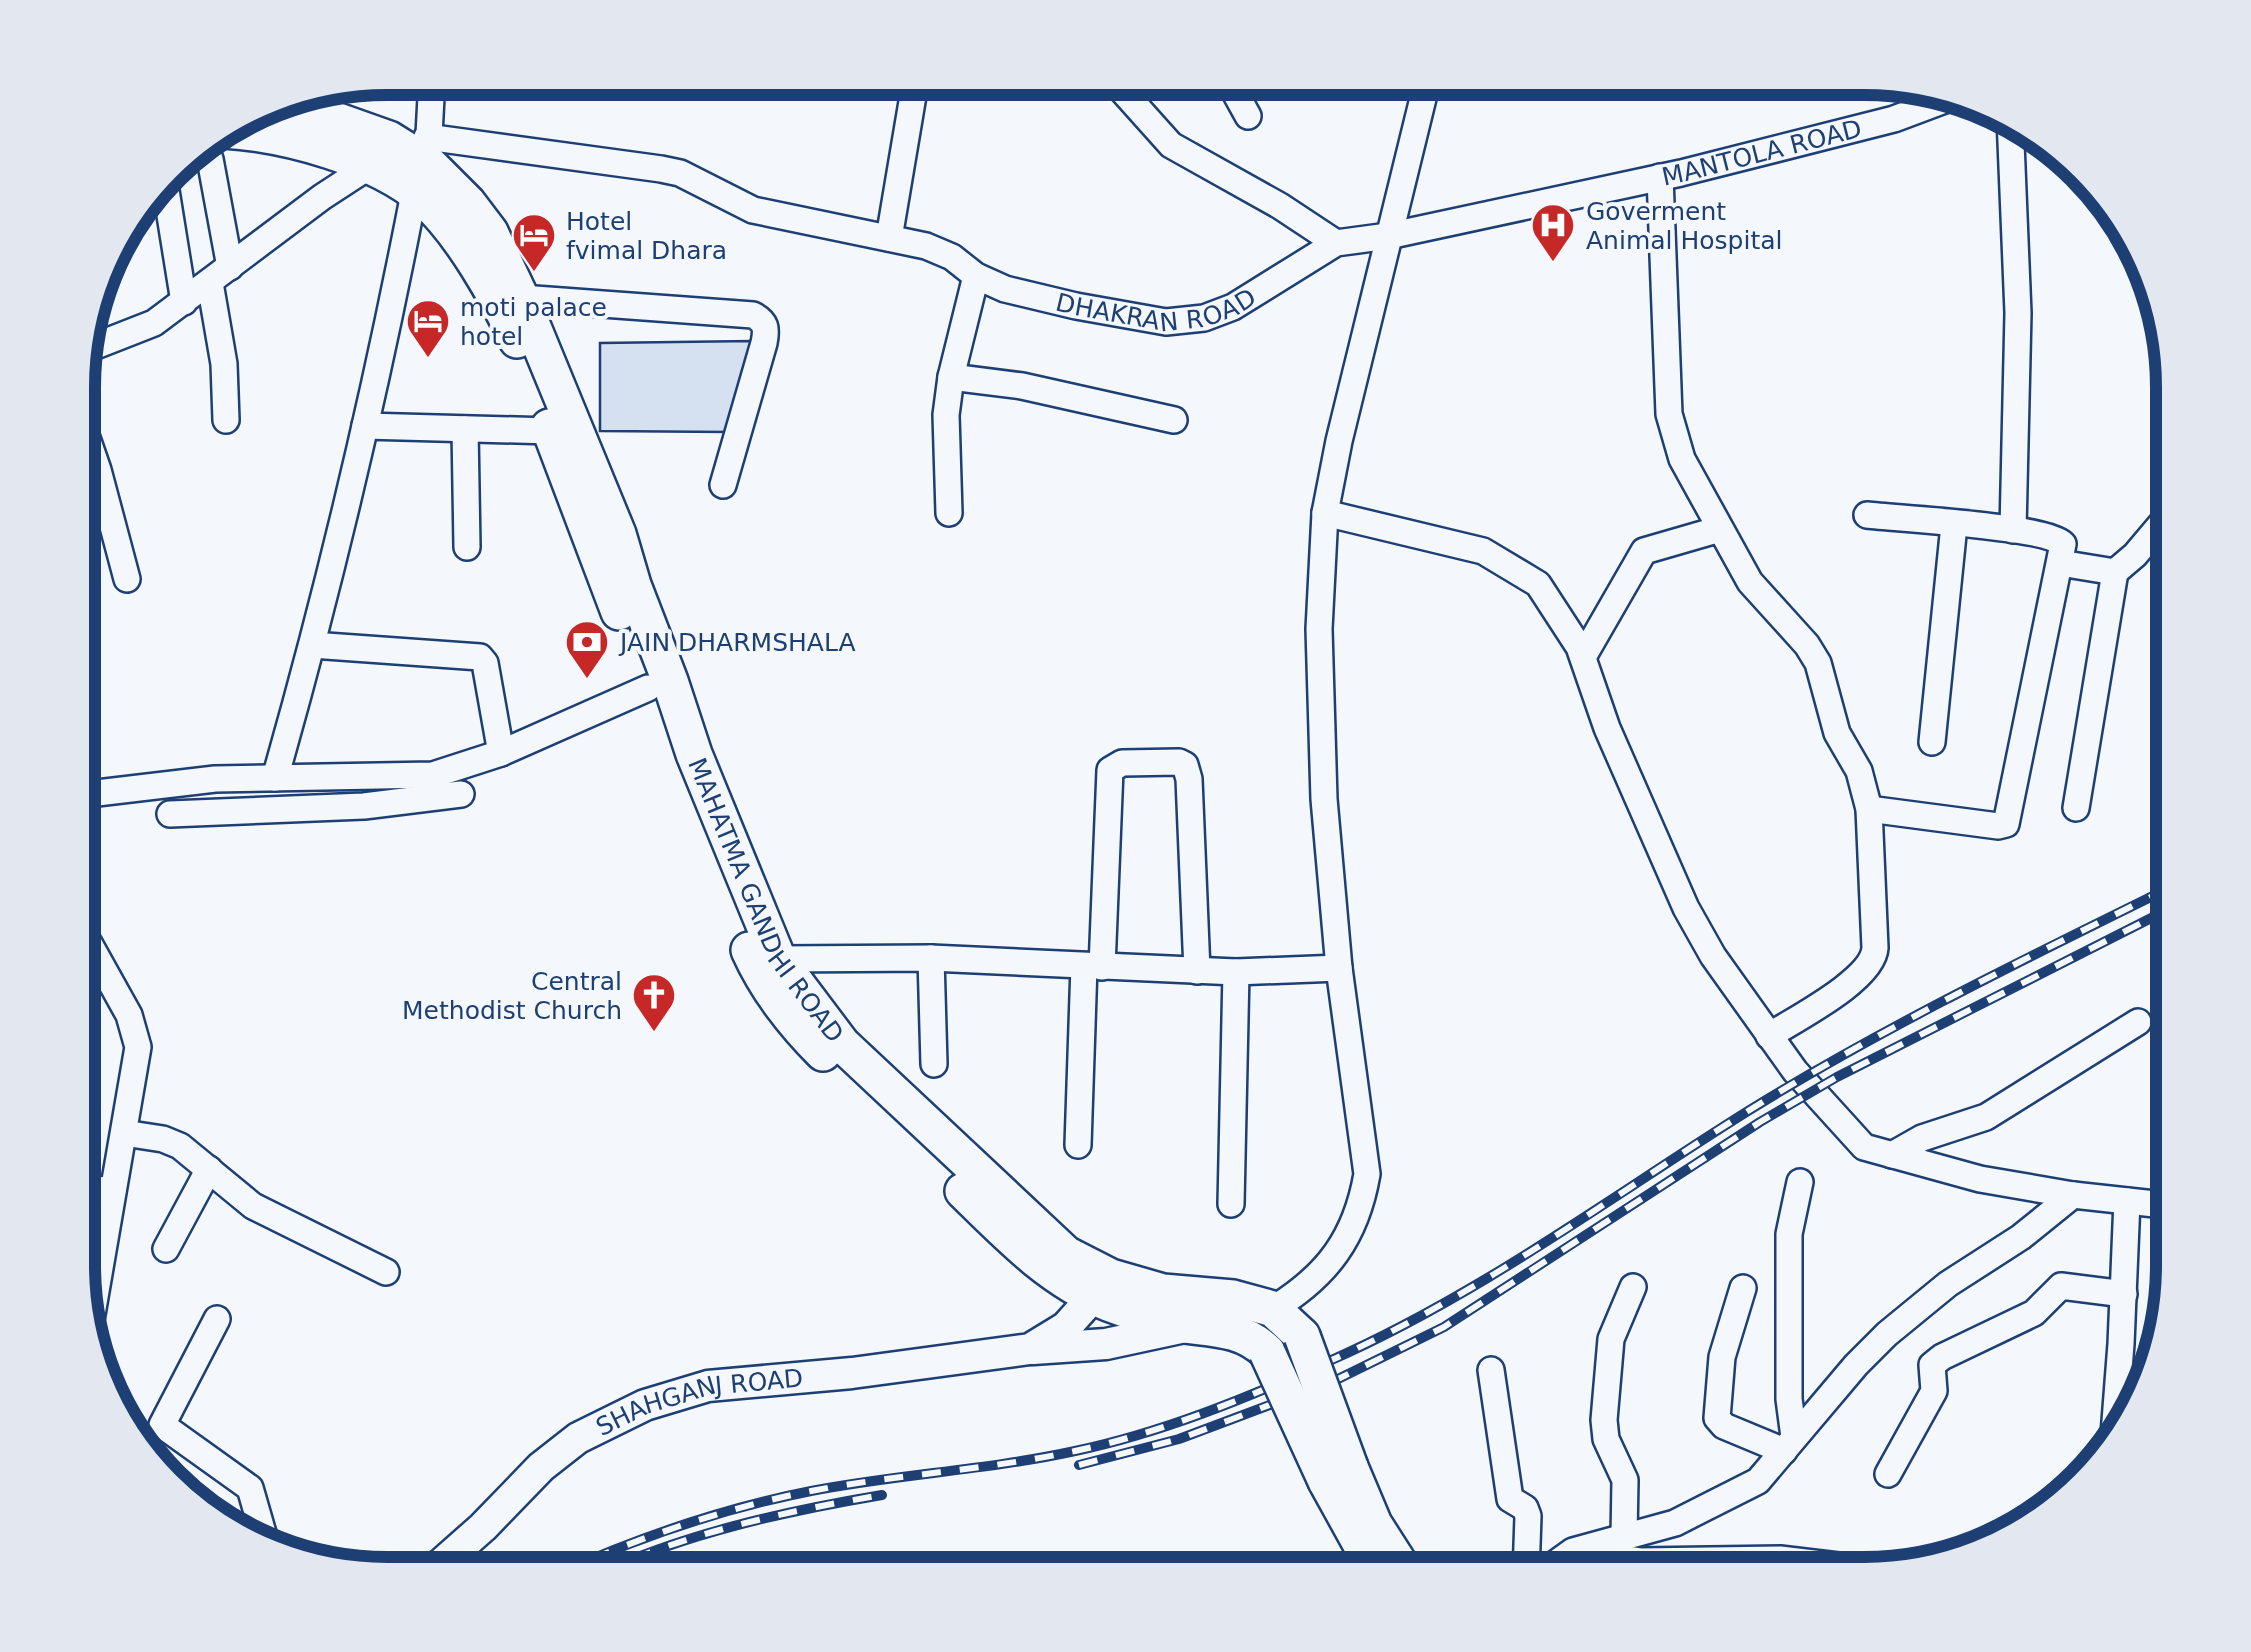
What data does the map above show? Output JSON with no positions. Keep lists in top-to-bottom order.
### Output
{
  "streets": {
    "highway": ["MAHATMA GANDHI ROAD"],
    "main road": ["SHAHGANJ ROAD"],
    "street": ["MANTOLA ROAD", "DHAKRAN ROAD"]
  },
  "crossings": [
    ["MANTOLA ROAD", "DHAKRAN ROAD"],
    ["DHAKRAN ROAD", "MAHATMA GANDHI ROAD"],
    ["MAHATMA GANDHI ROAD", "SHAHGANJ ROAD"]
  ],
  "places": {
    "hospital": ["Goverment Animal Hospital"],
    "hotel": ["Hotel fvimal Dhara", "moti palace hotel"],
    "bank": ["JAIN DHARMSHALA"],
    "church": ["Central Methodist Church"]
  }
}
